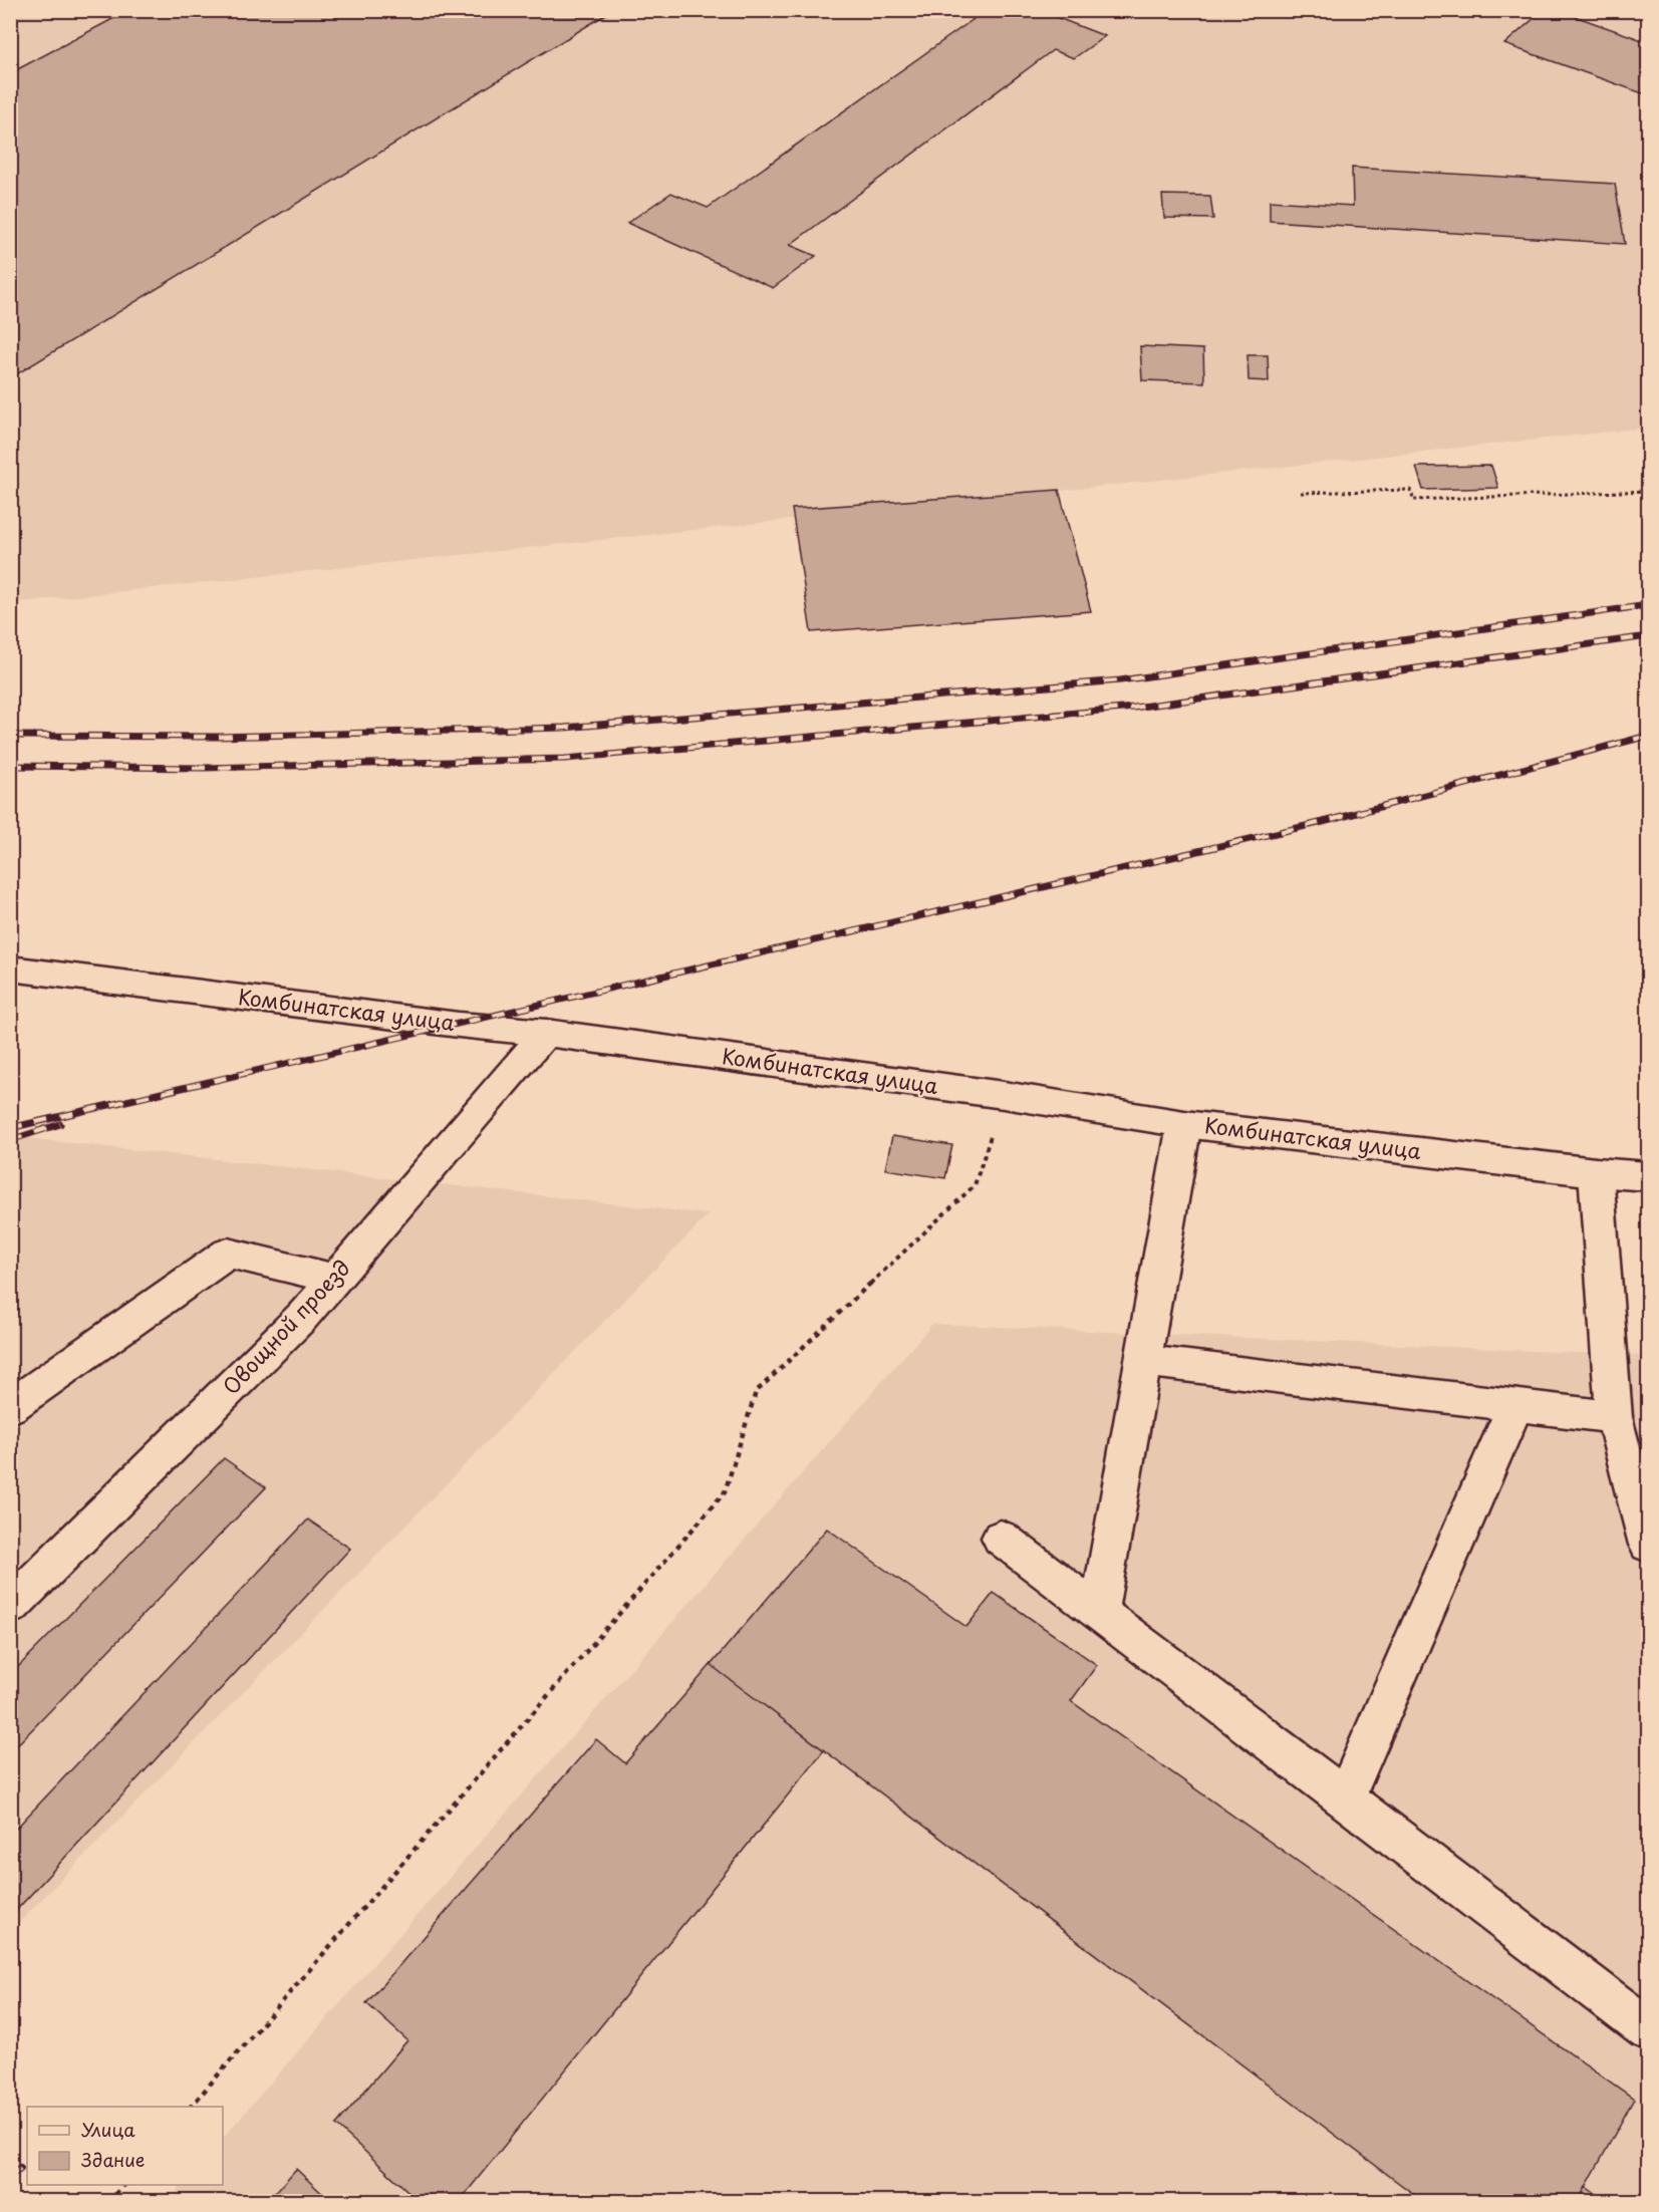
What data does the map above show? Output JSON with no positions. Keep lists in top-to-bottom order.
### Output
{
  "streets": {
    "main road": ["Комбинатская улица", "Овощной проезд"]
  },
  "crossings": [
    ["Комбинатская улица", "Овощной проезд"]
  ],
  "legend": ["Улица", "Здание"]
}
